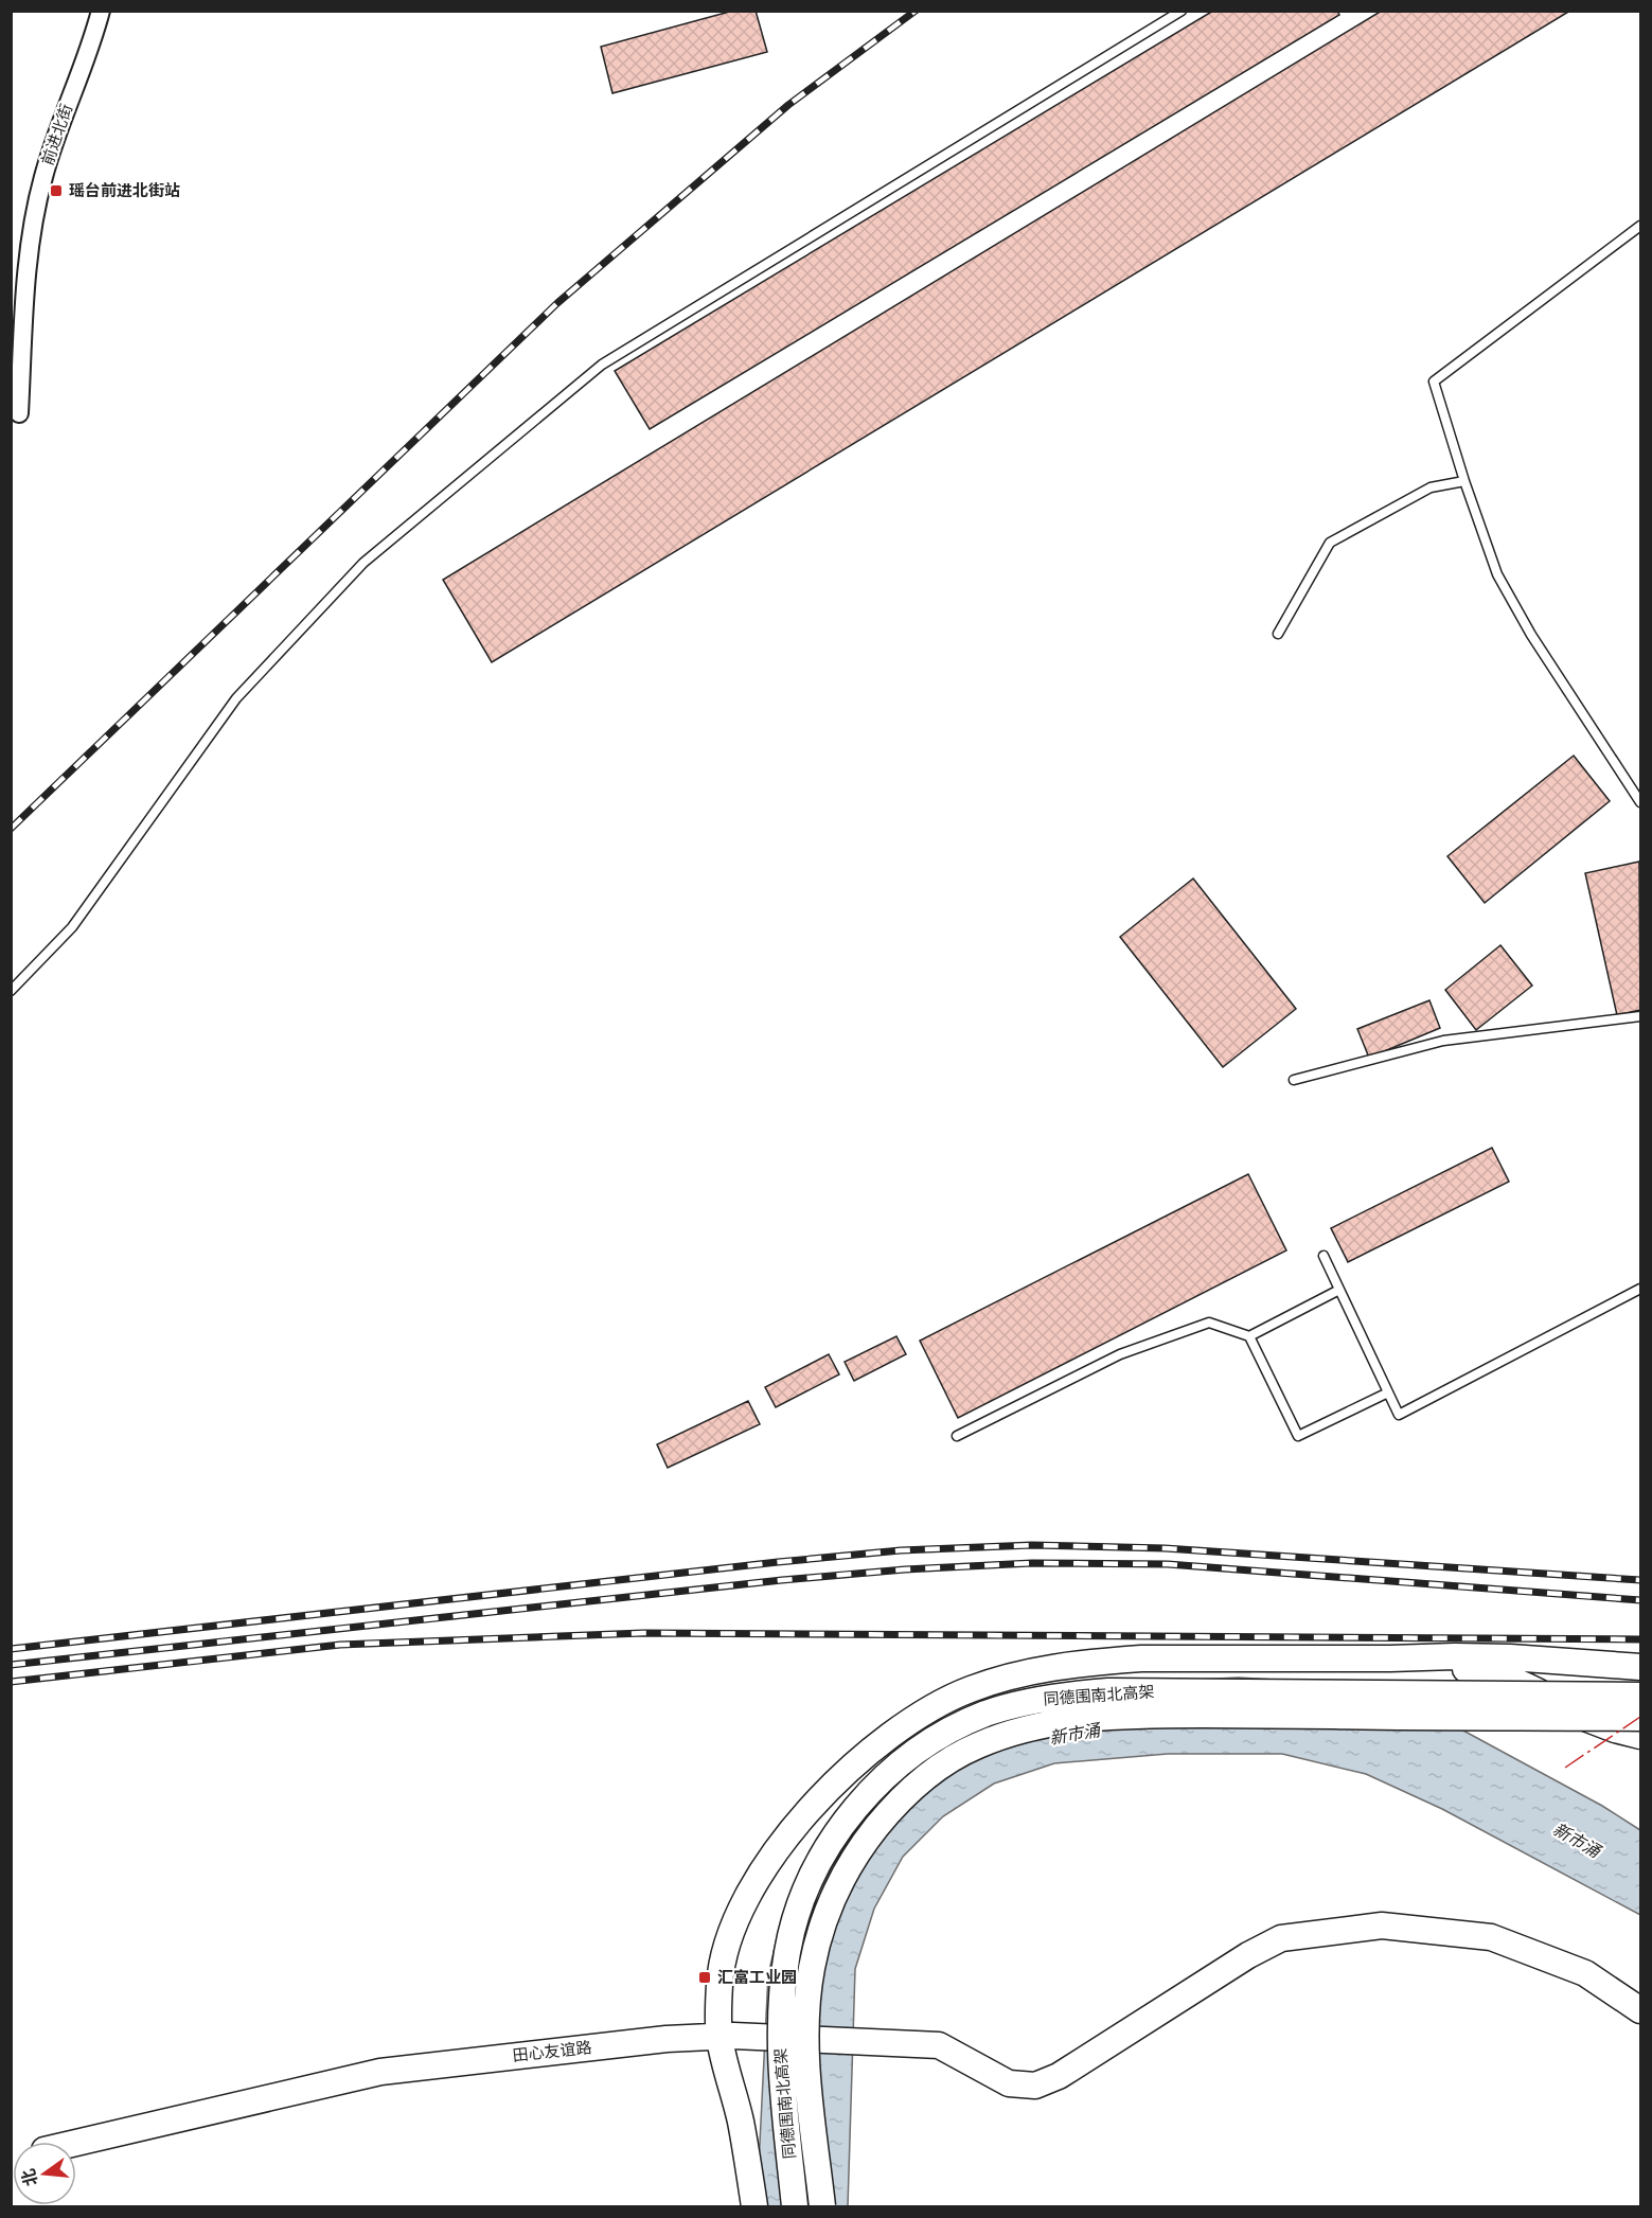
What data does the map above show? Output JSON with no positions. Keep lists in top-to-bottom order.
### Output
{
  "streets": {
    "street": ["前进北街", "同德围南北高架", "田心友谊路"]
  },
  "water": ["新市涌"],
  "places": {
    "transit": ["瑶台前进北街站", "汇富工业园"]
  },
  "north": "left"
}
